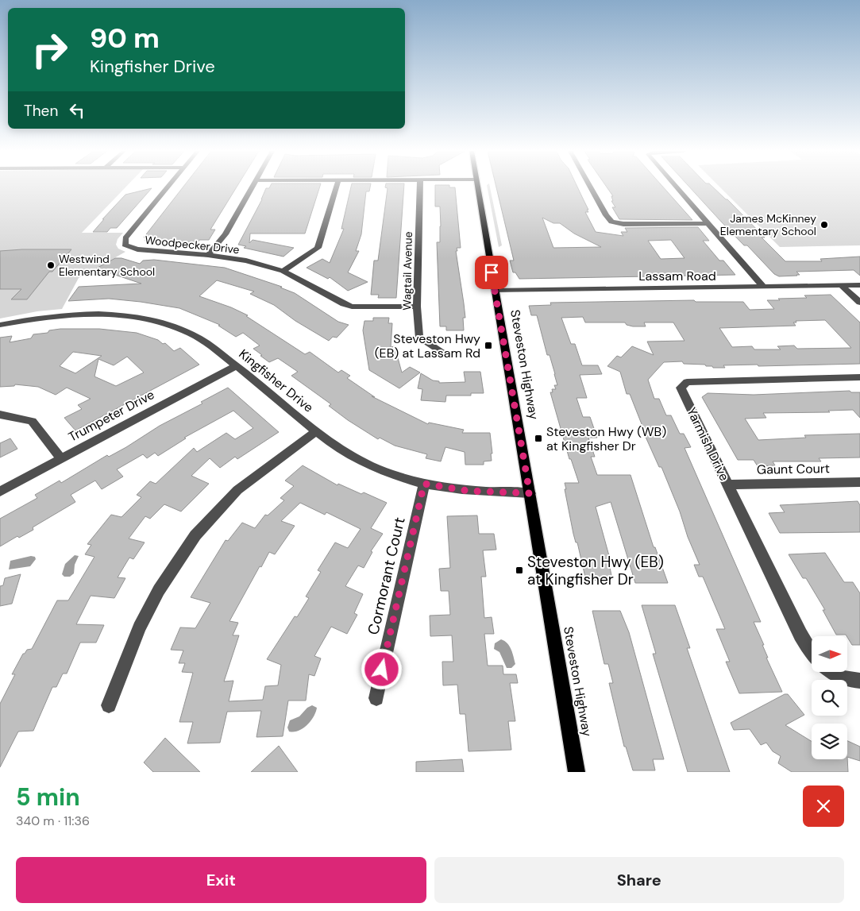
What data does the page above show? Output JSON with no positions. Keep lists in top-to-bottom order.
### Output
{
  "streets": {
    "main road": ["Steveston Highway"],
    "street": [
      "Woodpecker Drive",
      "Wagtail Avenue",
      "Lassam Road",
      "Kingfisher Drive",
      "Trumpeter Drive",
      "Yarmish Drive",
      "Gaunt Court",
      "Cormorant Court"
    ]
  },
  "crossings": [
    ["Woodpecker Drive", "Wagtail Avenue"],
    ["Lassam Road", "Steveston Highway"],
    ["Steveston Highway", "Kingfisher Drive"],
    ["Kingfisher Drive", "Trumpeter Drive"],
    ["Kingfisher Drive", "Cormorant Court"],
    ["Yarmish Drive", "Gaunt Court"]
  ],
  "places": {
    "other": ["James McKinney Elementary School", "Westwind Elementary School"],
    "transit": ["Steveston Hwy (EB) at Lassam Rd", "Steveston Hwy (WB) at Kingfisher Dr", "Steveston Hwy (EB) at Kingfisher Dr"]
  },
  "north": "right",
  "page": {
    "turn": ["90 m", "Kingfisher Drive"],
    "then": "Then",
    "heading": ["5 min", "340 m · 11:36"],
    "buttons": ["Exit", "Share"]
  }
}
